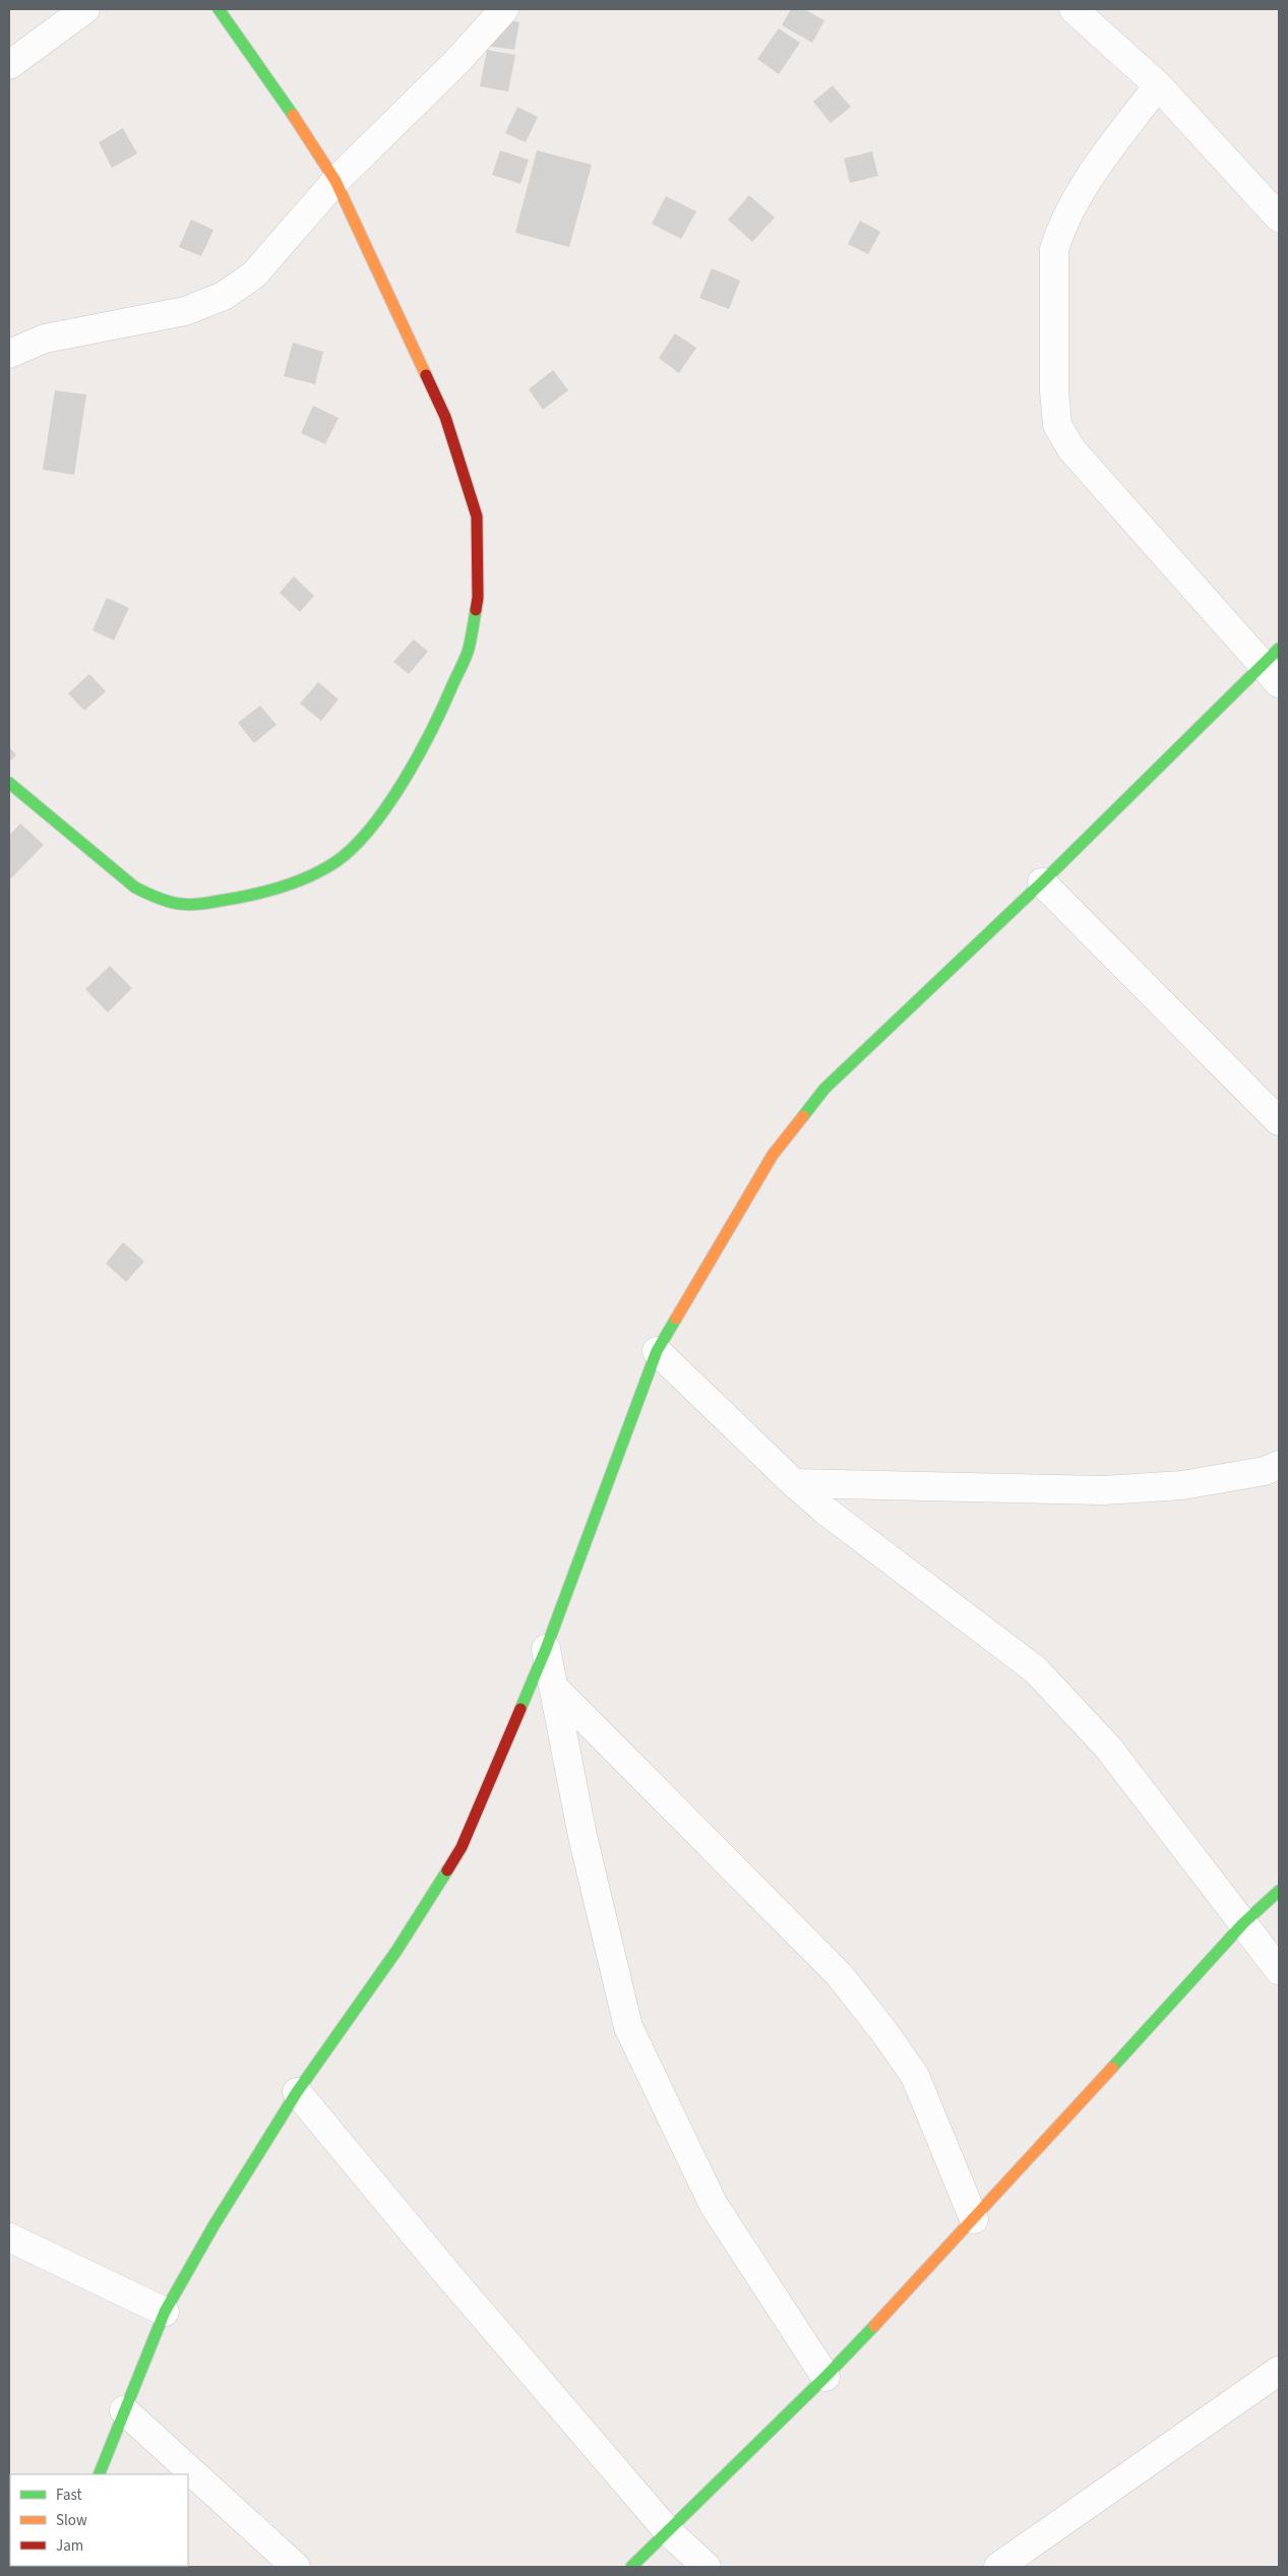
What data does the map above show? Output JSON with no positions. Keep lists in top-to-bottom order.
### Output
{
  "legend": ["Fast", "Slow", "Jam"]
}
